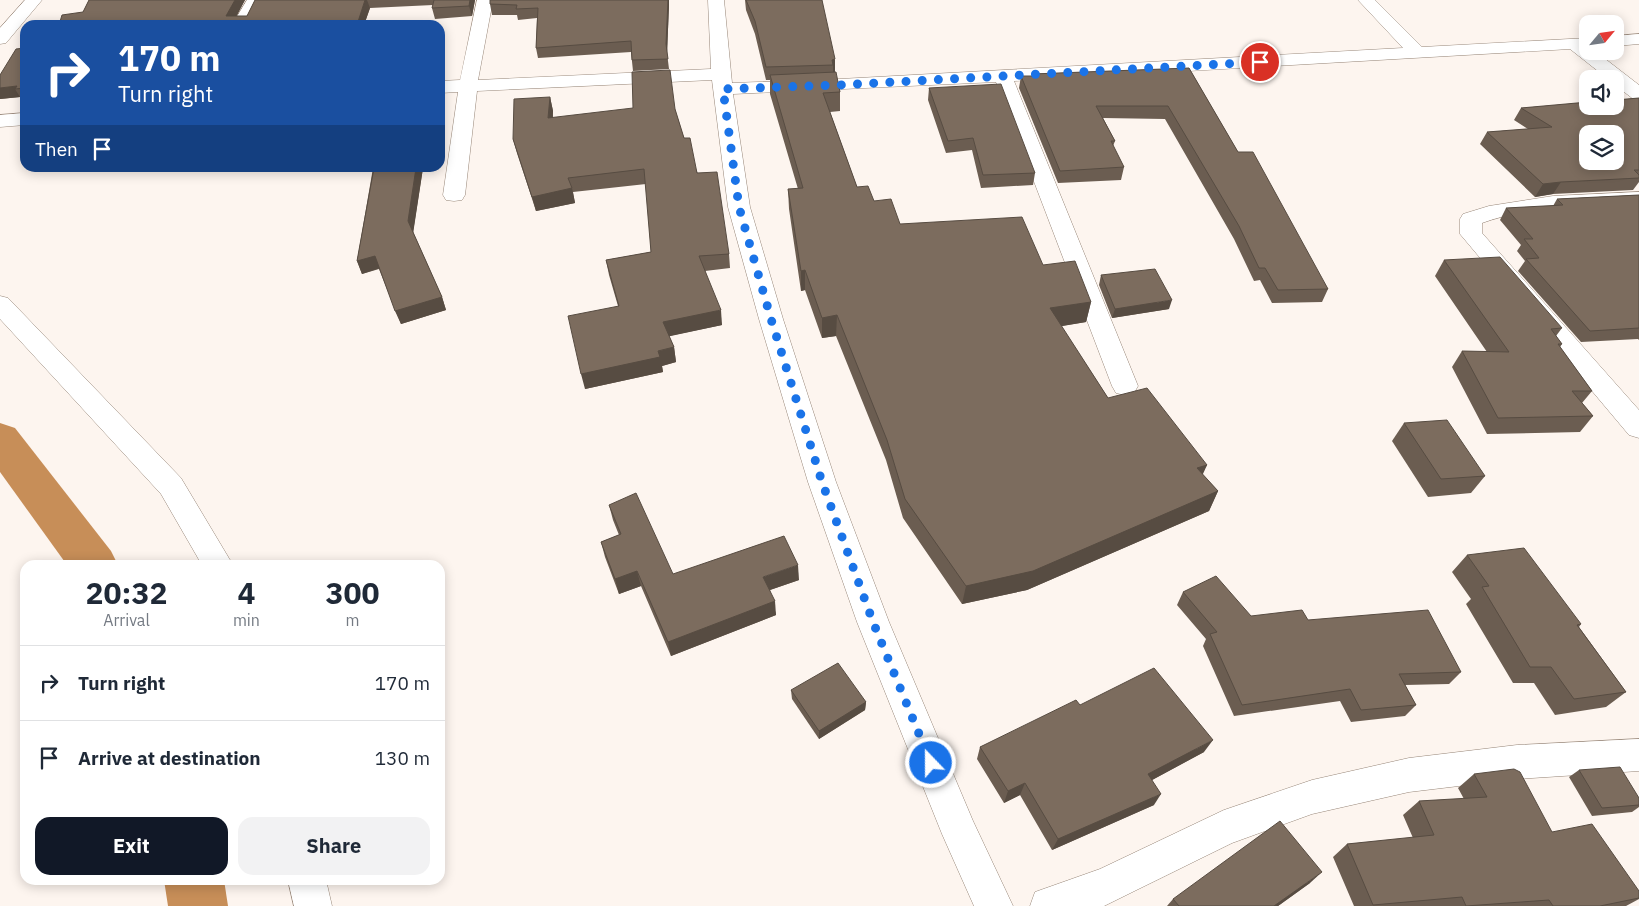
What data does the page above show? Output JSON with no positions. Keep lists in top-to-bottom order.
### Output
{
  "north": "top right",
  "page": {
    "turn": ["170 m", "Turn right"],
    "then": "Then",
    "eta": [
      "20:32",
      "Arrival",
      "4",
      "min",
      "300",
      "m"
    ],
    "list": [
      {
        "name": "Turn right",
        "value": "170 m"
      },
      {
        "name": "Arrive at destination",
        "value": "130 m"
      }
    ],
    "buttons": ["Exit", "Share"]
  }
}
